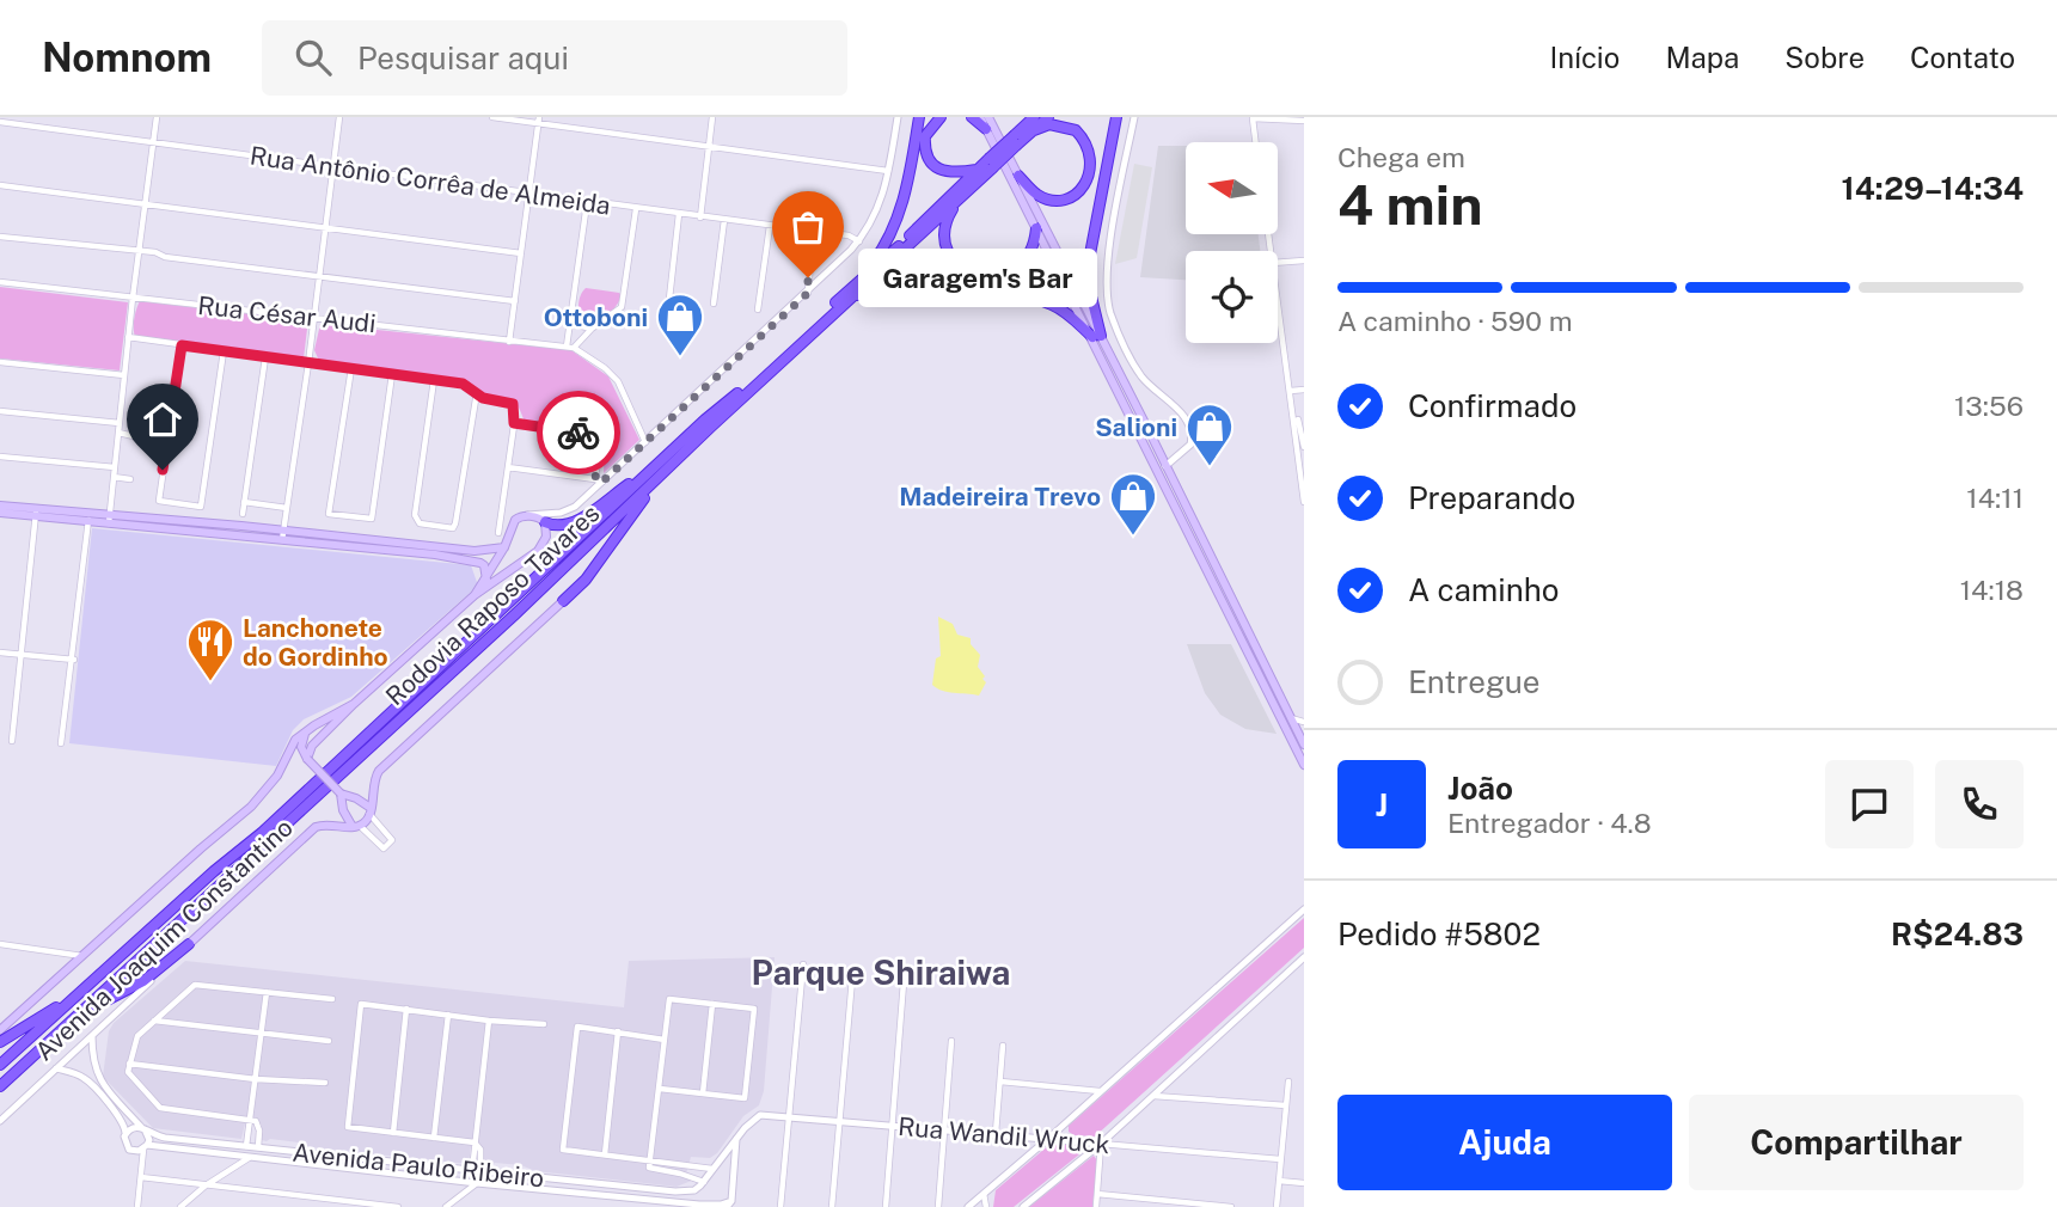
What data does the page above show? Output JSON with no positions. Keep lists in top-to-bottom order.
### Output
{
  "streets": {
    "highway": ["Rodovia Raposo Tavares"],
    "main road": ["Avenida Joaquim Constantino"],
    "street": [
      "Rua Antônio Corrêa de Almeida",
      "Rua César Audi",
      "Rua Wandil Wruck",
      "Avenida Paulo Ribeiro"
    ]
  },
  "crossings": [
    ["Rua Wandil Wruck", "Avenida Paulo Ribeiro"]
  ],
  "districts": ["Parque Shiraiwa"],
  "places": {
    "other": ["Garagem's Bar"],
    "shop": ["Ottoboni", "Salioni", "Madeireira Trevo"],
    "restaurant": ["Lanchonete do Gordinho"]
  },
  "north": "left",
  "page": {
    "header": "Nomnom",
    "search": "Pesquisar aqui",
    "nav": [
      "Início",
      "Mapa",
      "Sobre",
      "Contato"
    ],
    "heading": ["4 min", "Chega em", "14:29–14:34"],
    "panel": [
      "João",
      "Entregador · 4.8",
      "Pedido #5802",
      "R$24.83"
    ],
    "bubble": "Garagem's Bar",
    "bar": "A caminho · 590 m",
    "list": [
      ["Confirmado", "13:56"],
      ["Preparando", "14:11"],
      ["A caminho", "14:18"],
      "Entregue"
    ],
    "round": "J",
    "buttons": ["Ajuda", "Compartilhar"]
  }
}
